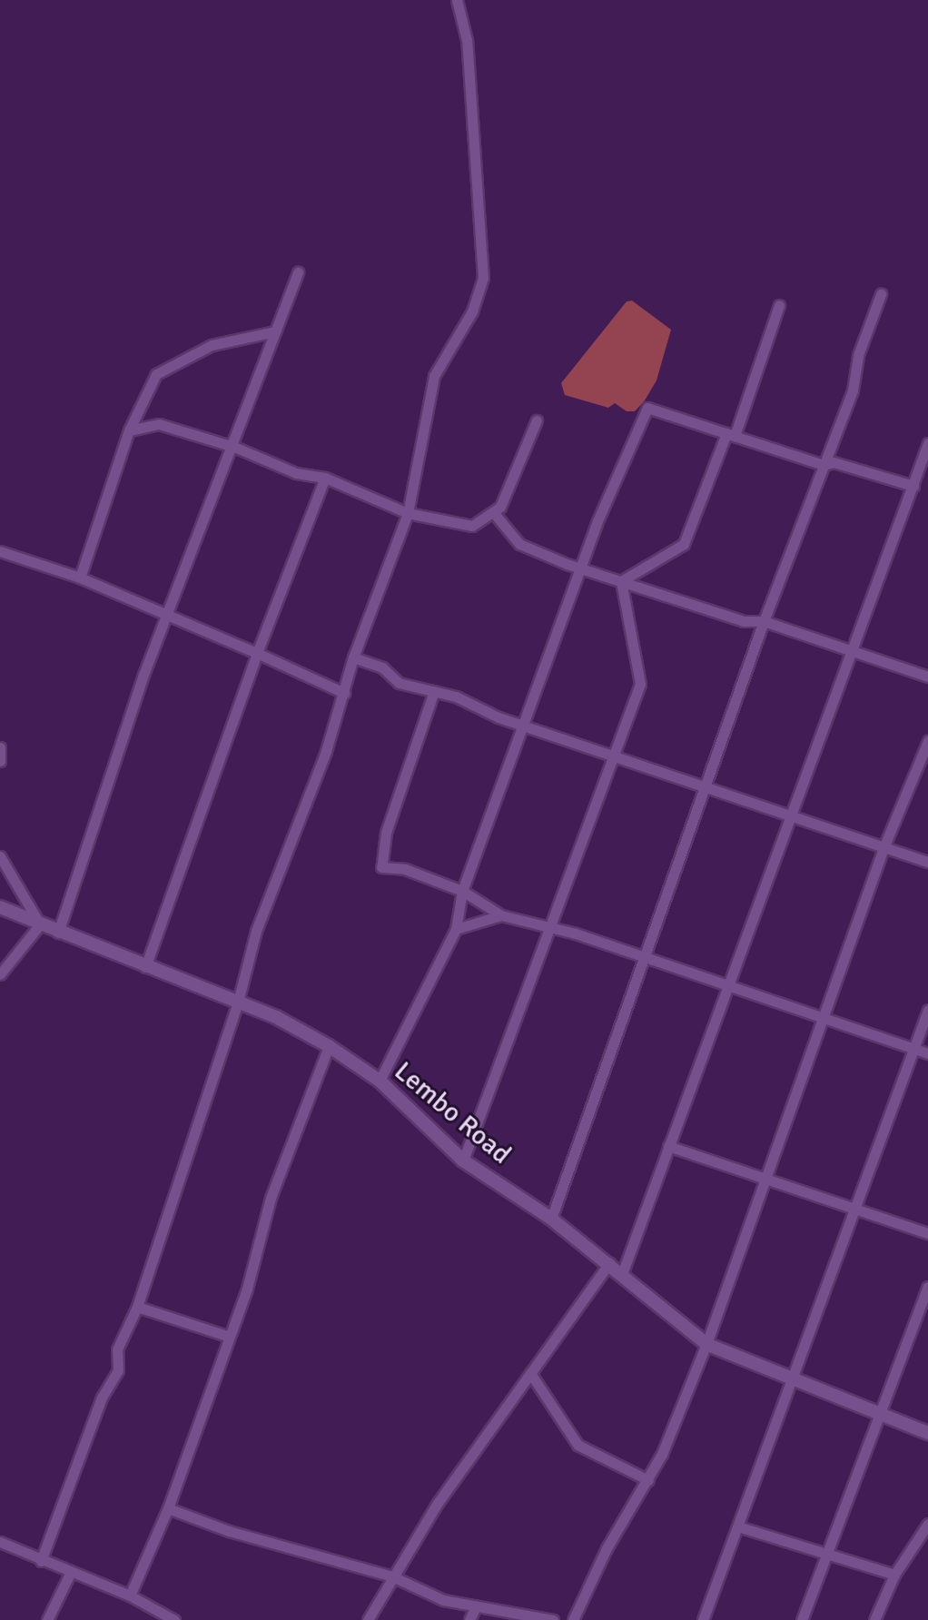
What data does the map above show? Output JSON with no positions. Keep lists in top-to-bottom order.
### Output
{
  "streets": {
    "street": ["Lembo Road"]
  }
}
